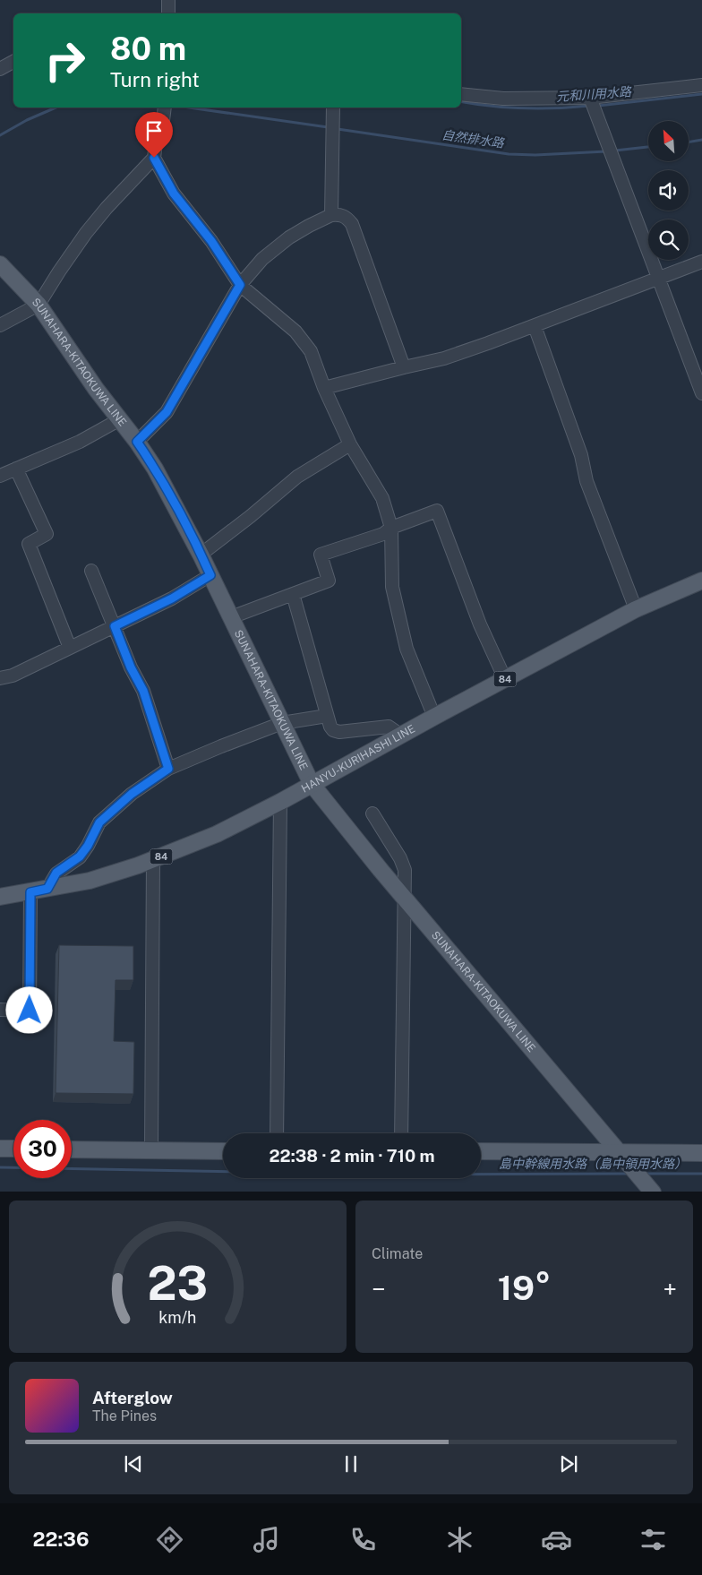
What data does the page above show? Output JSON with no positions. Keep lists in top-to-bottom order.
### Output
{
  "streets": {
    "main road": ["SUNAHARA-KITAOKUWA LINE", "84", "HANYU-KURIHASHI LINE"]
  },
  "crossings": [
    ["SUNAHARA-KITAOKUWA LINE", "HANYU-KURIHASHI LINE"]
  ],
  "water": ["元和川用水路", "自然排水路", "島中幹線用水路（島中領用水路）"],
  "north": "top left",
  "page": {
    "turn": ["80 m", "Turn right"],
    "limit": "30",
    "trip": "22:38 · 2 min · 710 m",
    "tile": "Climate",
    "heat": ["−", "19°", "+"],
    "song": ["Afterglow", "The Pines"],
    "tabs": "22:36",
    "gauge": ["23", "km/h"]
  }
}
